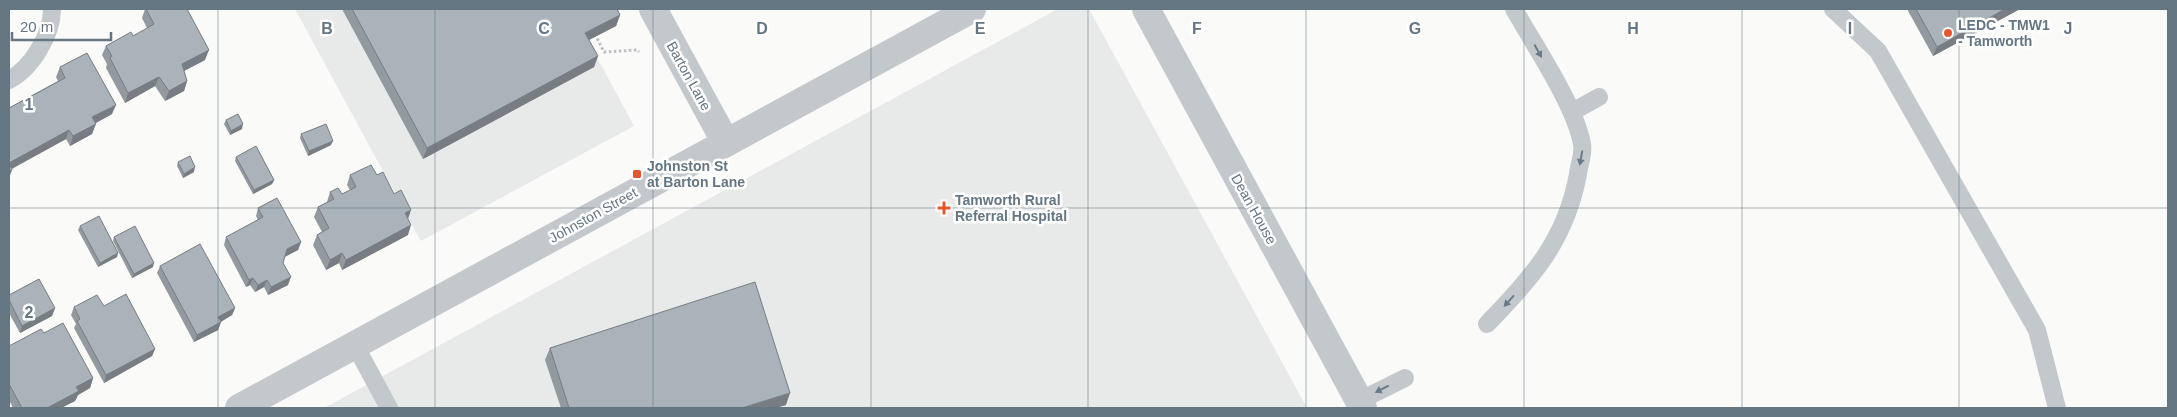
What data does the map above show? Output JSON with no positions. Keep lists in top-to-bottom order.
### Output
{
  "streets": {
    "street": ["Barton Lane", "Dean House", "Johnston Street"]
  },
  "crossings": [
    ["Barton Lane", "Johnston Street"]
  ],
  "places": {
    "other": ["LEDC - TMW1 - Tamworth"],
    "transit": ["Johnston St at Barton Lane"],
    "health": ["Tamworth Rural Referral Hospital"]
  },
  "scale_bar": "20 m",
  "grid": {
    "columns": [
      "B",
      "C",
      "D",
      "E",
      "F",
      "G",
      "H",
      "I",
      "J"
    ],
    "rows": ["1", "2"]
  }
}
